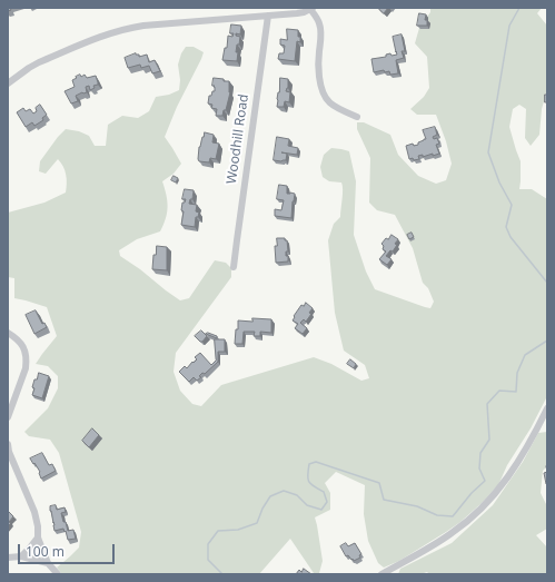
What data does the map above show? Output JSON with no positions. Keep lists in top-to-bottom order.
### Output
{
  "streets": {
    "street": ["Woodhill Road"]
  },
  "scale_bar": "100 m"
}
